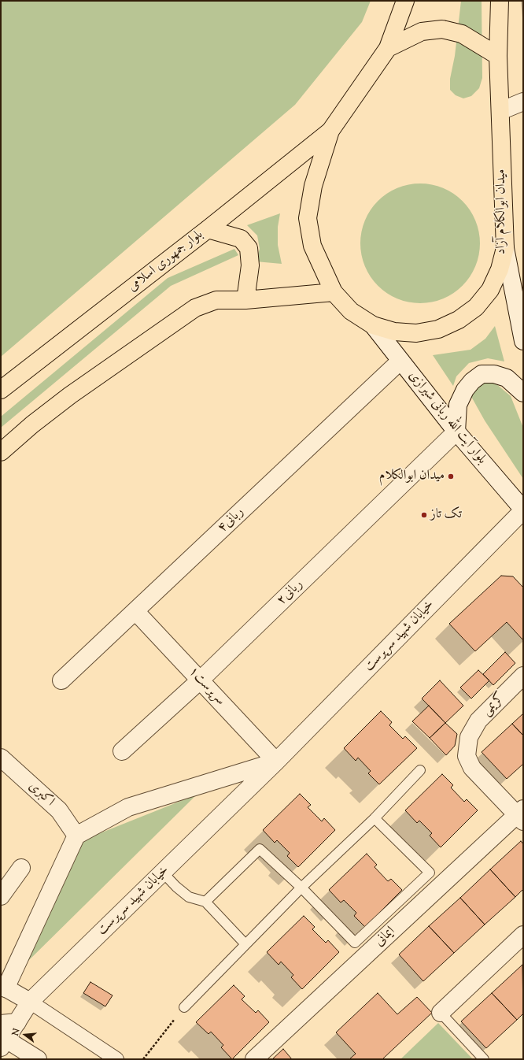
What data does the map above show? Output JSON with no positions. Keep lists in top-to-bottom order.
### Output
{
  "streets": {
    "main road": ["میدان ابوالکلام آزاد", "بلوار جمهوری اسلامی"],
    "street": [
      "بلوار آیت الله ربانی شیرازی",
      "ربانی۴",
      "ربانی۲",
      "خیابان شهید سرپرست",
      "سرپرست۱",
      "کریمی",
      "اکبری",
      "ایمانی"
    ]
  },
  "crossings": [
    ["میدان ابوالکلام آزاد", "بلوار جمهوری اسلامی"],
    ["میدان ابوالکلام آزاد", "بلوار آیت الله ربانی شیرازی"],
    ["بلوار آیت الله ربانی شیرازی", "ربانی۴"],
    ["بلوار آیت الله ربانی شیرازی", "ربانی۲"],
    ["بلوار آیت الله ربانی شیرازی", "خیابان شهید سرپرست"],
    ["ربانی۴", "سرپرست۱"],
    ["ربانی۲", "سرپرست۱"],
    ["خیابان شهید سرپرست", "سرپرست۱"],
    ["خیابان شهید سرپرست", "اکبری"],
    ["کریمی", "ایمانی"]
  ],
  "places": ["میدان ابوالکلام", "تک تاز"],
  "north": "left"
}
